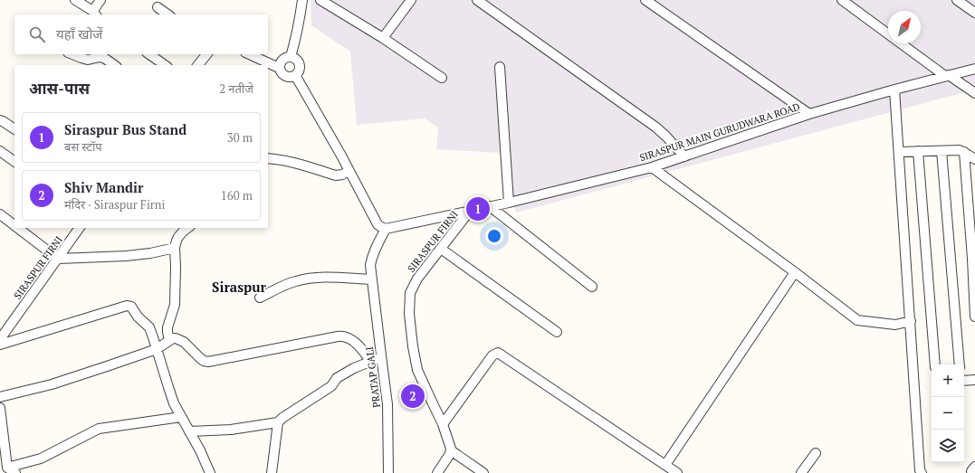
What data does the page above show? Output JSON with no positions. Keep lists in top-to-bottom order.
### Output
{
  "streets": {
    "street": ["SIRASPUR MAIN GURUDWARA ROAD", "SIRASPUR FIRNI", "PRATAP GALI"]
  },
  "crossings": [
    ["SIRASPUR MAIN GURUDWARA ROAD", "SIRASPUR FIRNI"],
    ["SIRASPUR FIRNI", "PRATAP GALI"]
  ],
  "districts": ["Siraspur"],
  "north": "top right",
  "page": {
    "search": "यहाँ खोजें",
    "heading": ["आस-पास", "2 नतीजे"],
    "list": [
      {
        "mark": "1",
        "name": "Siraspur Bus Stand",
        "note": "बस स्टॉप",
        "value": "30 m"
      },
      {
        "mark": "2",
        "name": "Shiv Mandir",
        "note": "मंदिर · Siraspur Firni",
        "value": "160 m"
      }
    ],
    "pins": ["1", "2"],
    "map_buttons": ["+", "−"]
  }
}
